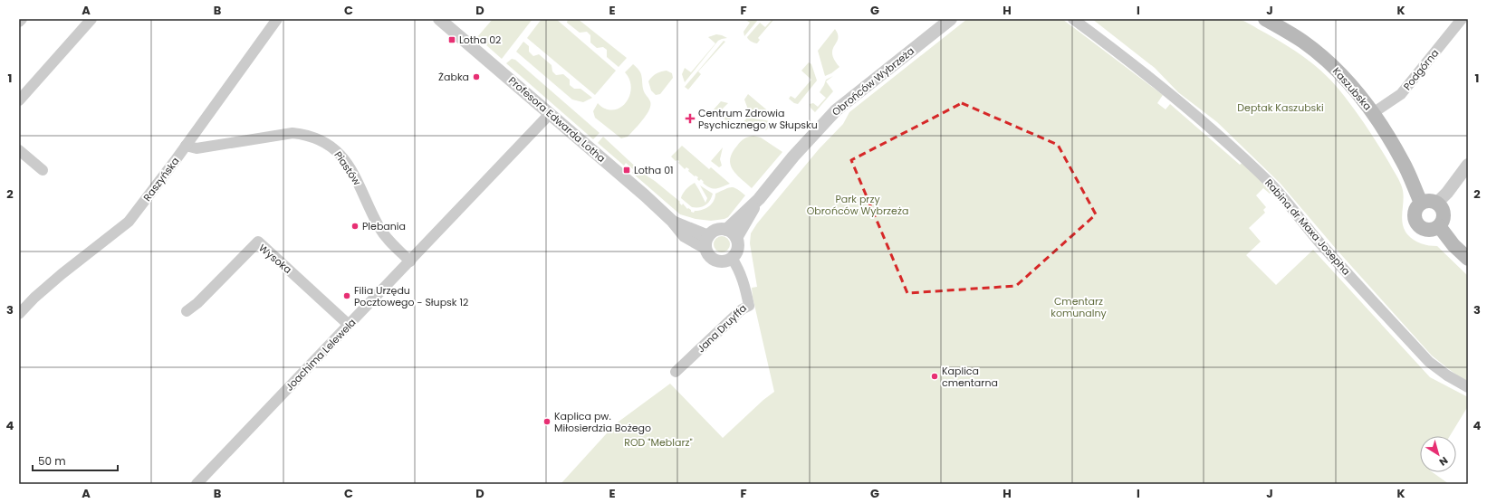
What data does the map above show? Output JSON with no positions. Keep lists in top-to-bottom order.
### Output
{
  "streets": {
    "main road": ["Kaszubska"],
    "street": [
      "Podgórna",
      "Obrońców Wybrzeża",
      "Profesora Edwarda Lotha",
      "Piastów",
      "Raszyńska",
      "Rabina dr Maxa Josepha",
      "Wysoka",
      "Jana Druyffa",
      "Joachima Lelewela"
    ]
  },
  "crossings": [
    ["Podgórna", "Kaszubska"],
    ["Obrońców Wybrzeża", "Profesora Edwarda Lotha"],
    ["Obrońców Wybrzeża", "Jana Druyffa"],
    ["Profesora Edwarda Lotha", "Jana Druyffa"],
    ["Profesora Edwarda Lotha", "Joachima Lelewela"],
    ["Piastów", "Raszyńska"],
    ["Piastów", "Joachima Lelewela"],
    ["Wysoka", "Joachima Lelewela"]
  ],
  "parks": [
    "Deptak Kaszubski",
    "Park przy Obrońców Wybrzeża",
    "Cmentarz komunalny",
    "ROD \"Meblarz\""
  ],
  "places": {
    "transit": ["Lotha 02", "Lotha 01"],
    "other": [
      "Żabka",
      "Plebania",
      "Filia Urzędu Pocztowego - Słupsk 12",
      "Kaplica cmentarna",
      "Kaplica pw. Miłosierdzia Bożego"
    ],
    "health": ["Centrum Zdrowia Psychicznego w Słupsku"]
  },
  "scale_bar": "50 m",
  "north": "bottom right",
  "grid": {
    "columns": [
      "A",
      "B",
      "C",
      "D",
      "E",
      "F",
      "G",
      "H",
      "I",
      "J",
      "K"
    ],
    "rows": [
      "1",
      "2",
      "3",
      "4"
    ]
  }
}
